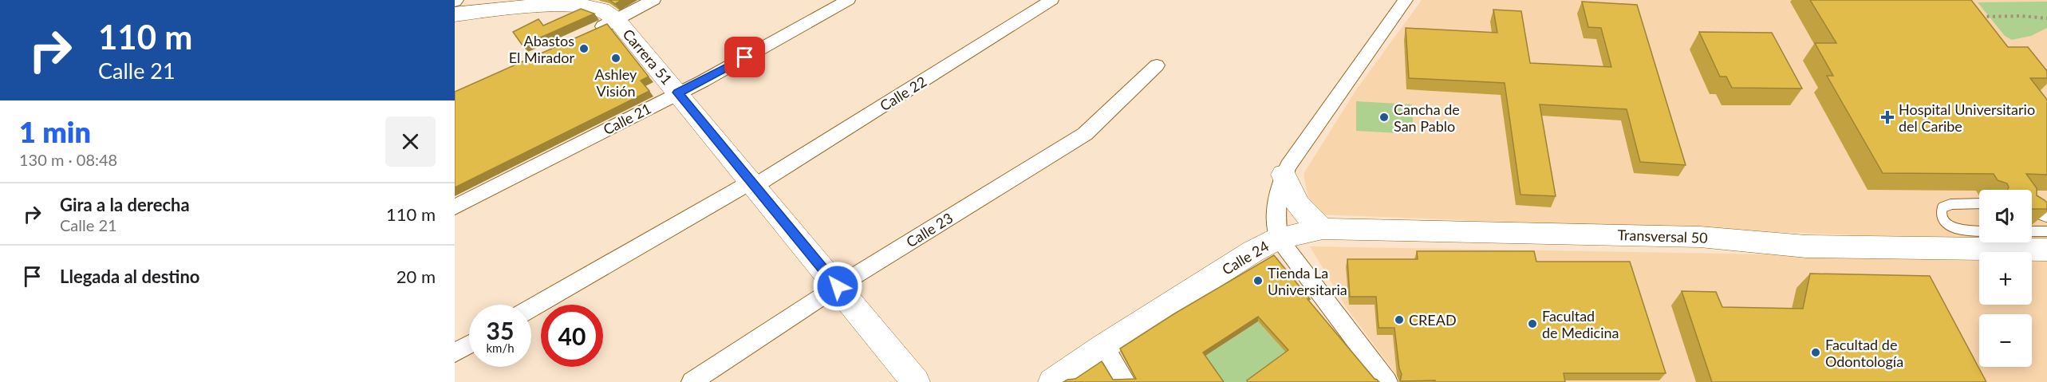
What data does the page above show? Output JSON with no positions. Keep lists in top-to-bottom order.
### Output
{
  "streets": {
    "street": [
      "Carrera 51",
      "Calle 22",
      "Calle 21",
      "Calle 23",
      "Transversal 50",
      "Calle 24"
    ]
  },
  "crossings": [
    ["Carrera 51", "Calle 22"],
    ["Carrera 51", "Calle 21"],
    ["Carrera 51", "Calle 23"],
    ["Transversal 50", "Calle 24"]
  ],
  "places": {
    "other": [
      "Abastos El Mirador",
      "Ashley Visión",
      "Cancha de San Pablo",
      "Tienda La Universitaria",
      "CREAD",
      "Facultad de Medicina",
      "Facultad de Odontología"
    ],
    "health": ["Hospital Universitario del Caribe"]
  },
  "page": {
    "turn": ["110 m", "Calle 21"],
    "heading": ["1 min", "130 m · 08:48"],
    "list": [
      {
        "name": "Gira a la derecha",
        "note": "Calle 21",
        "value": "110 m"
      },
      {
        "name": "Llegada al destino",
        "value": "20 m"
      }
    ],
    "map_buttons": ["+", "−"],
    "speed": "35 km/h",
    "limit": "40"
  }
}
